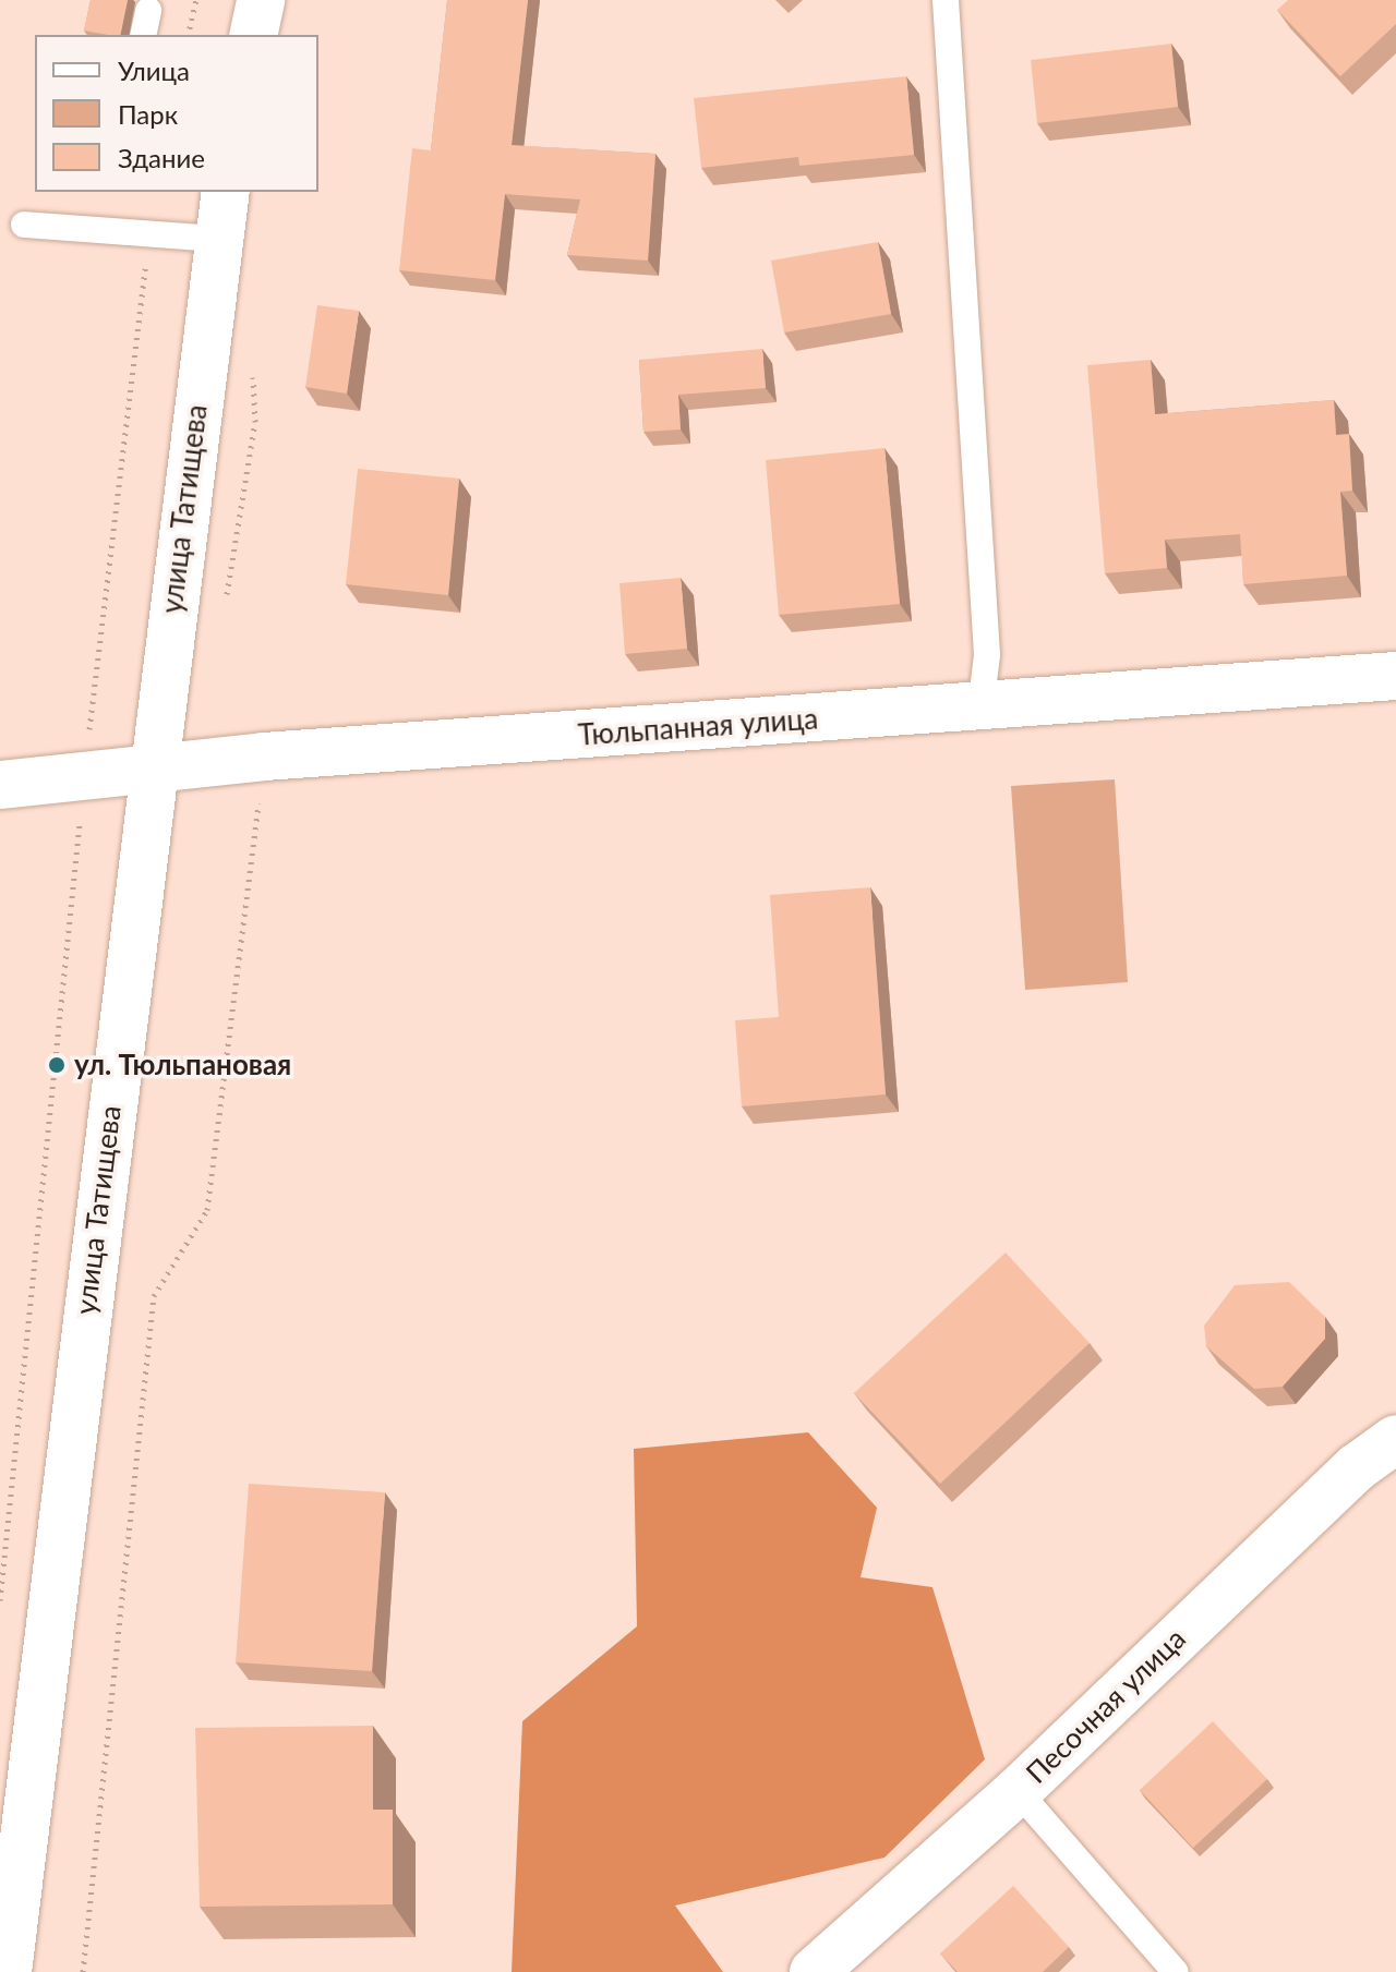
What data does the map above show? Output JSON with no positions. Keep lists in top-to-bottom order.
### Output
{
  "streets": {
    "street": ["улица Татищева", "Тюльпанная улица", "Песочная улица"]
  },
  "crossings": [
    ["улица Татищева", "Тюльпанная улица"]
  ],
  "places": ["ул. Тюльпановая"],
  "legend": ["Улица", "Парк", "Здание"]
}
